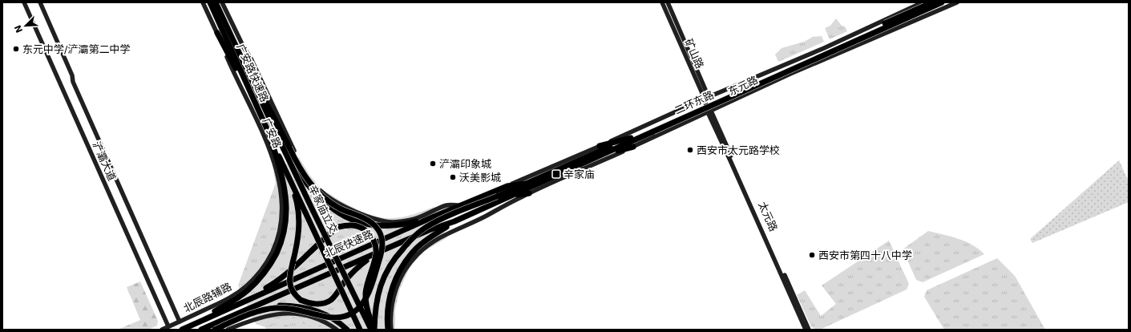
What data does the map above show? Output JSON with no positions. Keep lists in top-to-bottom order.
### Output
{
  "streets": {
    "highway": [
      "广安路快速路",
      "二环东路",
      "辛家庙立交",
      "北辰快速路"
    ],
    "main road": [
      "矿山路",
      "东元路",
      "广安路",
      "浐灞大道",
      "太元路",
      "北辰路辅路"
    ]
  },
  "crossings": [
    ["矿山路", "东元路"],
    ["矿山路", "太元路"],
    ["广安路快速路", "辛家庙立交"],
    ["东元路", "太元路"],
    ["东元路", "北辰快速路"],
    ["二环东路", "北辰快速路"],
    ["广安路", "北辰快速路"],
    ["广安路", "北辰路辅路"],
    ["浐灞大道", "北辰路辅路"]
  ],
  "places": {
    "other": [
      "东元中学/浐灞第二中学",
      "西安市太元路学校",
      "浐灞印象城",
      "沃美影城",
      "西安市第四十八中学"
    ],
    "transit": ["辛家庙"]
  },
  "north": "bottom left"
}
